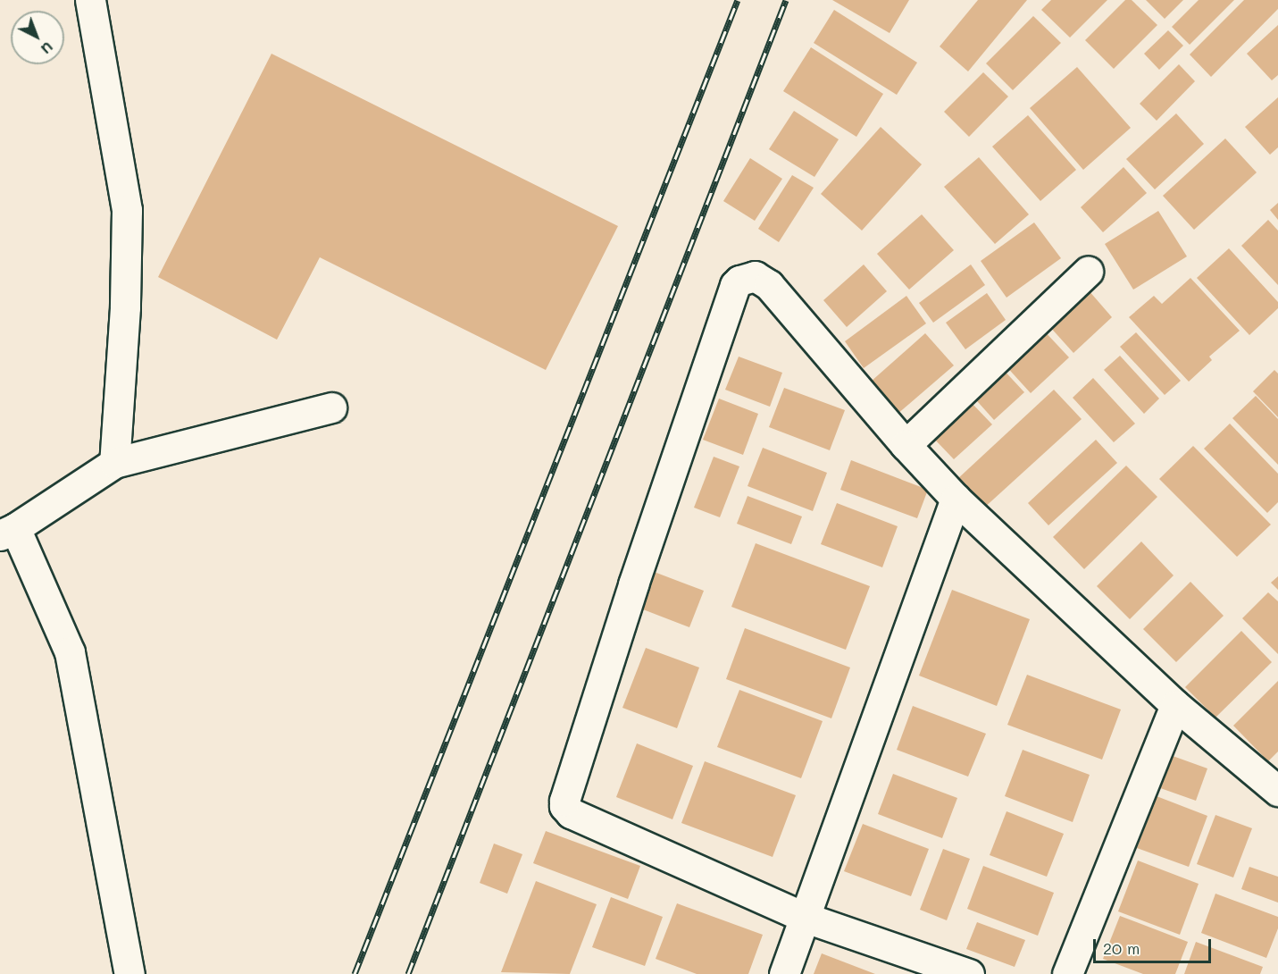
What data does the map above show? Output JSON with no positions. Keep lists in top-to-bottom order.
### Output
{
  "scale_bar": "20 m",
  "north": "bottom right"
}
